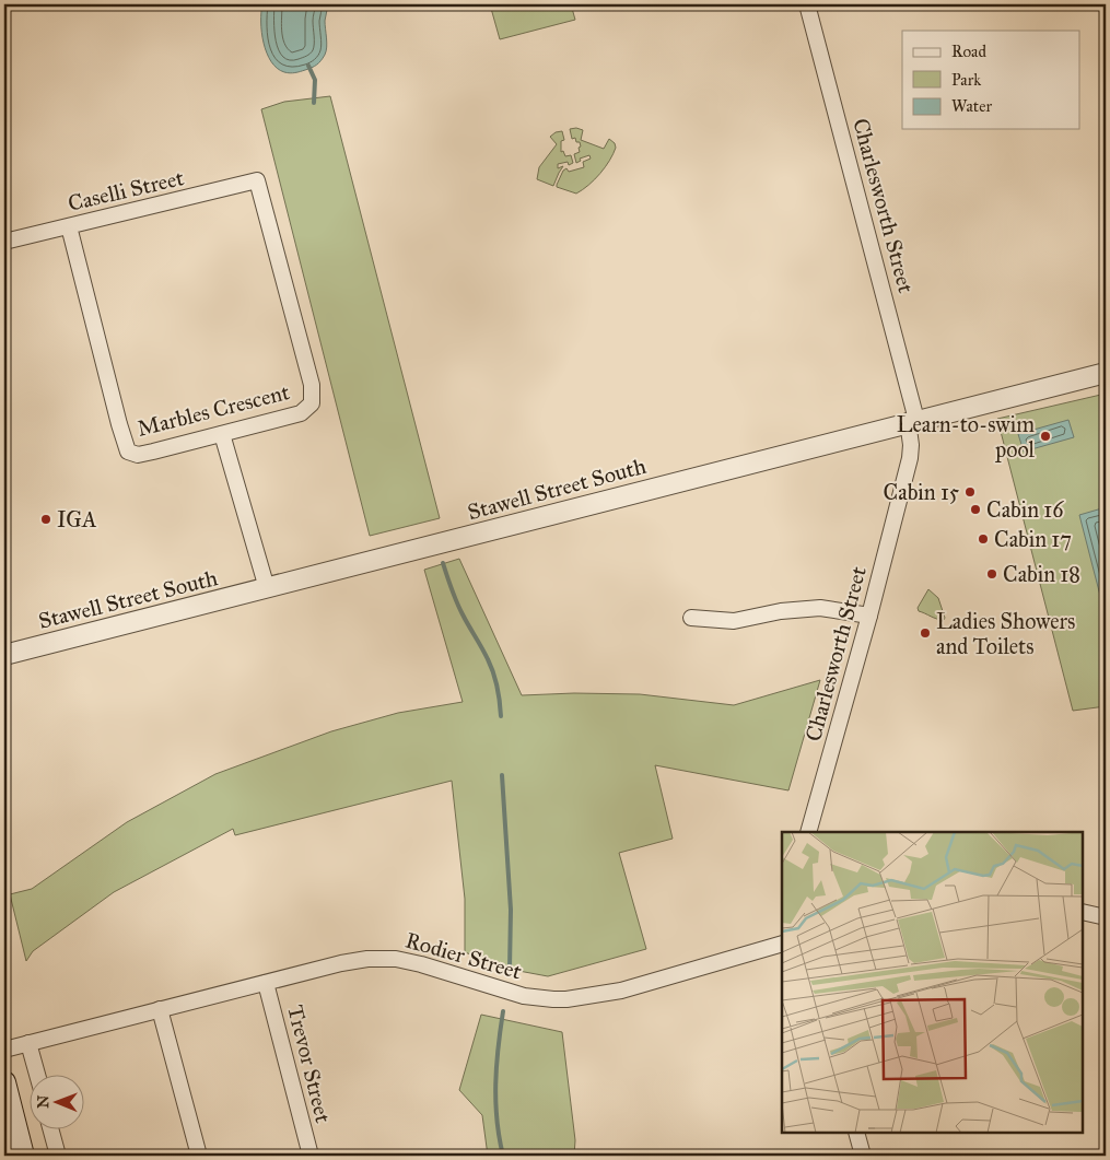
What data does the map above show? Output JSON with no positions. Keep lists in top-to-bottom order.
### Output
{
  "streets": {
    "street": [
      "Caselli Street",
      "Charlesworth Street",
      "Marbles Crescent",
      "Stawell Street South",
      "Rodier Street",
      "Trevor Street"
    ]
  },
  "crossings": [
    ["Caselli Street", "Marbles Crescent"],
    ["Charlesworth Street", "Stawell Street South"],
    ["Rodier Street", "Trevor Street"]
  ],
  "places": [
    "Learn-to-swim pool",
    "Cabin 15",
    "Cabin 16",
    "IGA",
    "Cabin 17",
    "Cabin 18",
    "Ladies Showers and Toilets"
  ],
  "legend": ["Road", "Park", "Water"],
  "north": "left"
}
